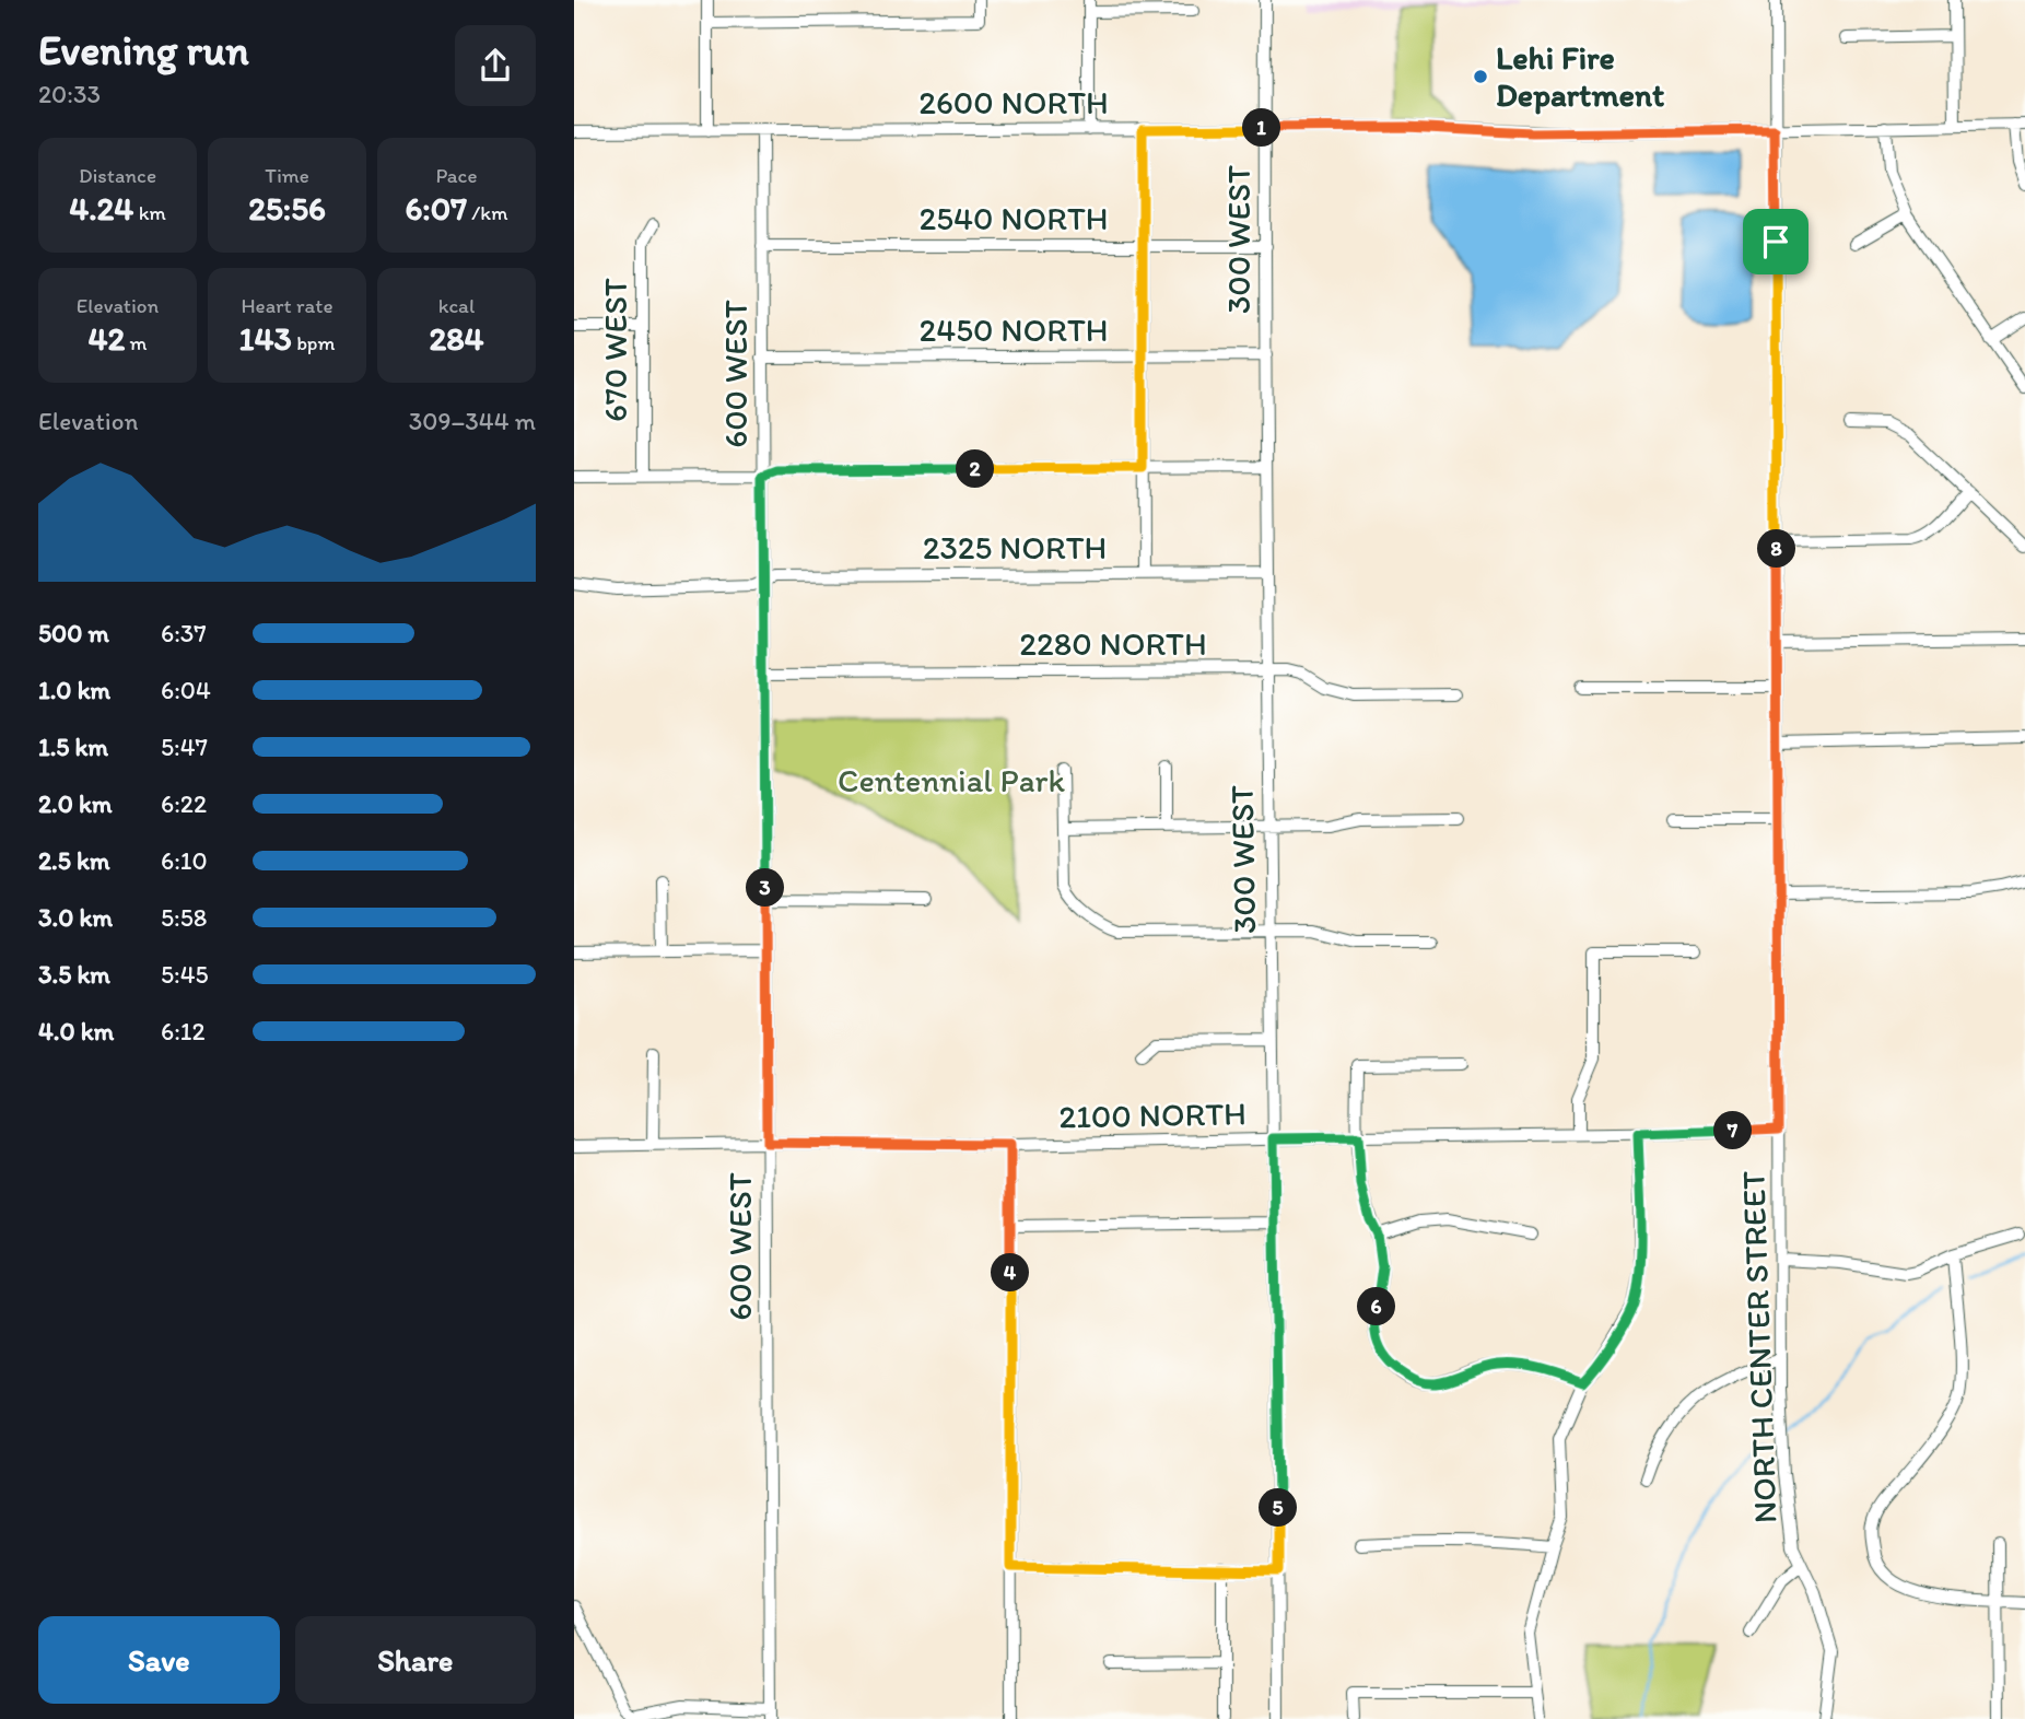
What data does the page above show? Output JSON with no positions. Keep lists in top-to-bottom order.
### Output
{
  "streets": {
    "street": [
      "2600 NORTH",
      "2540 NORTH",
      "300 WEST",
      "2450 NORTH",
      "670 WEST",
      "600 WEST",
      "2325 NORTH",
      "2280 NORTH",
      "2100 NORTH",
      "NORTH CENTER STREET"
    ]
  },
  "crossings": [
    ["2600 NORTH", "300 WEST"],
    ["2600 NORTH", "600 WEST"],
    ["2600 NORTH", "NORTH CENTER STREET"],
    ["2540 NORTH", "300 WEST"],
    ["2540 NORTH", "600 WEST"],
    ["300 WEST", "2450 NORTH"],
    ["300 WEST", "2325 NORTH"],
    ["300 WEST", "2280 NORTH"],
    ["300 WEST", "2100 NORTH"],
    ["2450 NORTH", "600 WEST"],
    ["600 WEST", "2325 NORTH"],
    ["600 WEST", "2280 NORTH"],
    ["600 WEST", "2100 NORTH"],
    ["2100 NORTH", "NORTH CENTER STREET"]
  ],
  "parks": ["Centennial Park"],
  "places": ["Lehi Fire Department"],
  "page": {
    "heading": ["Evening run", "20:33"],
    "pins": [
      "1",
      "2",
      "8",
      "3",
      "7",
      "4",
      "6",
      "5"
    ],
    "stats": [
      ["Distance", "4.24 km"],
      ["Time", "25:56"],
      ["Pace", "6:07 /km"],
      ["Elevation", "42 m"],
      ["Heart rate", "143 bpm"],
      ["kcal", "284"]
    ],
    "chart": ["Elevation", "309–344 m"],
    "list": [
      {
        "name": "500 m",
        "note": "6:37"
      },
      {
        "name": "1.0 km",
        "note": "6:04"
      },
      {
        "name": "1.5 km",
        "note": "5:47"
      },
      {
        "name": "2.0 km",
        "note": "6:22"
      },
      {
        "name": "2.5 km",
        "note": "6:10"
      },
      {
        "name": "3.0 km",
        "note": "5:58"
      },
      {
        "name": "3.5 km",
        "note": "5:45"
      },
      {
        "name": "4.0 km",
        "note": "6:12"
      }
    ],
    "buttons": ["Save", "Share"]
  }
}
